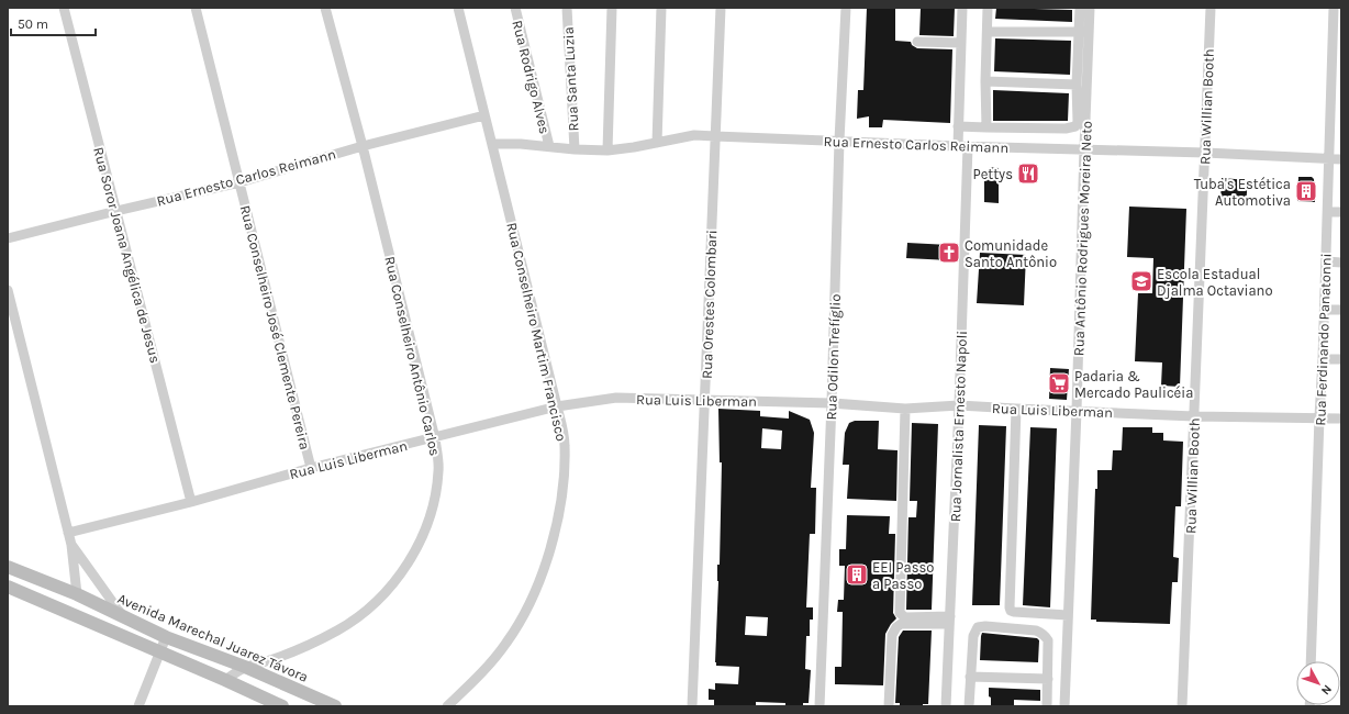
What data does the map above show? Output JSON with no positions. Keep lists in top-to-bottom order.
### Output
{
  "streets": {
    "street": [
      "Rua Rodrigo Alves",
      "Rua Santa Luzia",
      "Rua Willian Booth",
      "Rua Ernesto Carlos Reimann",
      "Rua Antônio Rodrigues Moreira Neto",
      "Rua Soror Joana Angélica de Jesus",
      "Rua Orestes Colombari",
      "Rua Conselheiro José Clemente Pereira",
      "Rua Conselheiro Martim Francisco",
      "Rua Ferdinando Panatonni",
      "Rua Conselheiro Antônio Carlos",
      "Rua Odilon Trefíglio",
      "Rua Luis Liberman",
      "Rua Jornalista Ernesto Napoli",
      "Avenida Marechal Juarez Távora"
    ]
  },
  "crossings": [
    ["Rua Rodrigo Alves", "Rua Ernesto Carlos Reimann"],
    ["Rua Santa Luzia", "Rua Ernesto Carlos Reimann"],
    ["Rua Willian Booth", "Rua Ernesto Carlos Reimann"],
    ["Rua Willian Booth", "Rua Luis Liberman"],
    ["Rua Ernesto Carlos Reimann", "Rua Antônio Rodrigues Moreira Neto"],
    ["Rua Ernesto Carlos Reimann", "Rua Soror Joana Angélica de Jesus"],
    ["Rua Ernesto Carlos Reimann", "Rua Orestes Colombari"],
    ["Rua Ernesto Carlos Reimann", "Rua Conselheiro José Clemente Pereira"],
    ["Rua Ernesto Carlos Reimann", "Rua Conselheiro Martim Francisco"],
    ["Rua Ernesto Carlos Reimann", "Rua Ferdinando Panatonni"],
    ["Rua Ernesto Carlos Reimann", "Rua Conselheiro Antônio Carlos"],
    ["Rua Ernesto Carlos Reimann", "Rua Odilon Trefíglio"],
    ["Rua Ernesto Carlos Reimann", "Rua Jornalista Ernesto Napoli"],
    ["Rua Antônio Rodrigues Moreira Neto", "Rua Luis Liberman"],
    ["Rua Soror Joana Angélica de Jesus", "Rua Luis Liberman"],
    ["Rua Orestes Colombari", "Rua Luis Liberman"],
    ["Rua Conselheiro José Clemente Pereira", "Rua Luis Liberman"],
    ["Rua Conselheiro Martim Francisco", "Rua Luis Liberman"],
    ["Rua Ferdinando Panatonni", "Rua Luis Liberman"],
    ["Rua Conselheiro Antônio Carlos", "Rua Luis Liberman"],
    ["Rua Conselheiro Antônio Carlos", "Avenida Marechal Juarez Távora"],
    ["Rua Odilon Trefíglio", "Rua Luis Liberman"],
    ["Rua Luis Liberman", "Rua Jornalista Ernesto Napoli"]
  ],
  "places": {
    "restaurant": ["Pettys"],
    "building": ["Tuba's Estética Automotiva", "EEI Passo a Passo"],
    "church": ["Comunidade Santo Antônio"],
    "school or university": ["Escola Estadual Djalma Octaviano"],
    "supermarket": ["Padaria & Mercado Paulicéia"]
  },
  "scale_bar": "50 m",
  "north": "bottom right"
}
